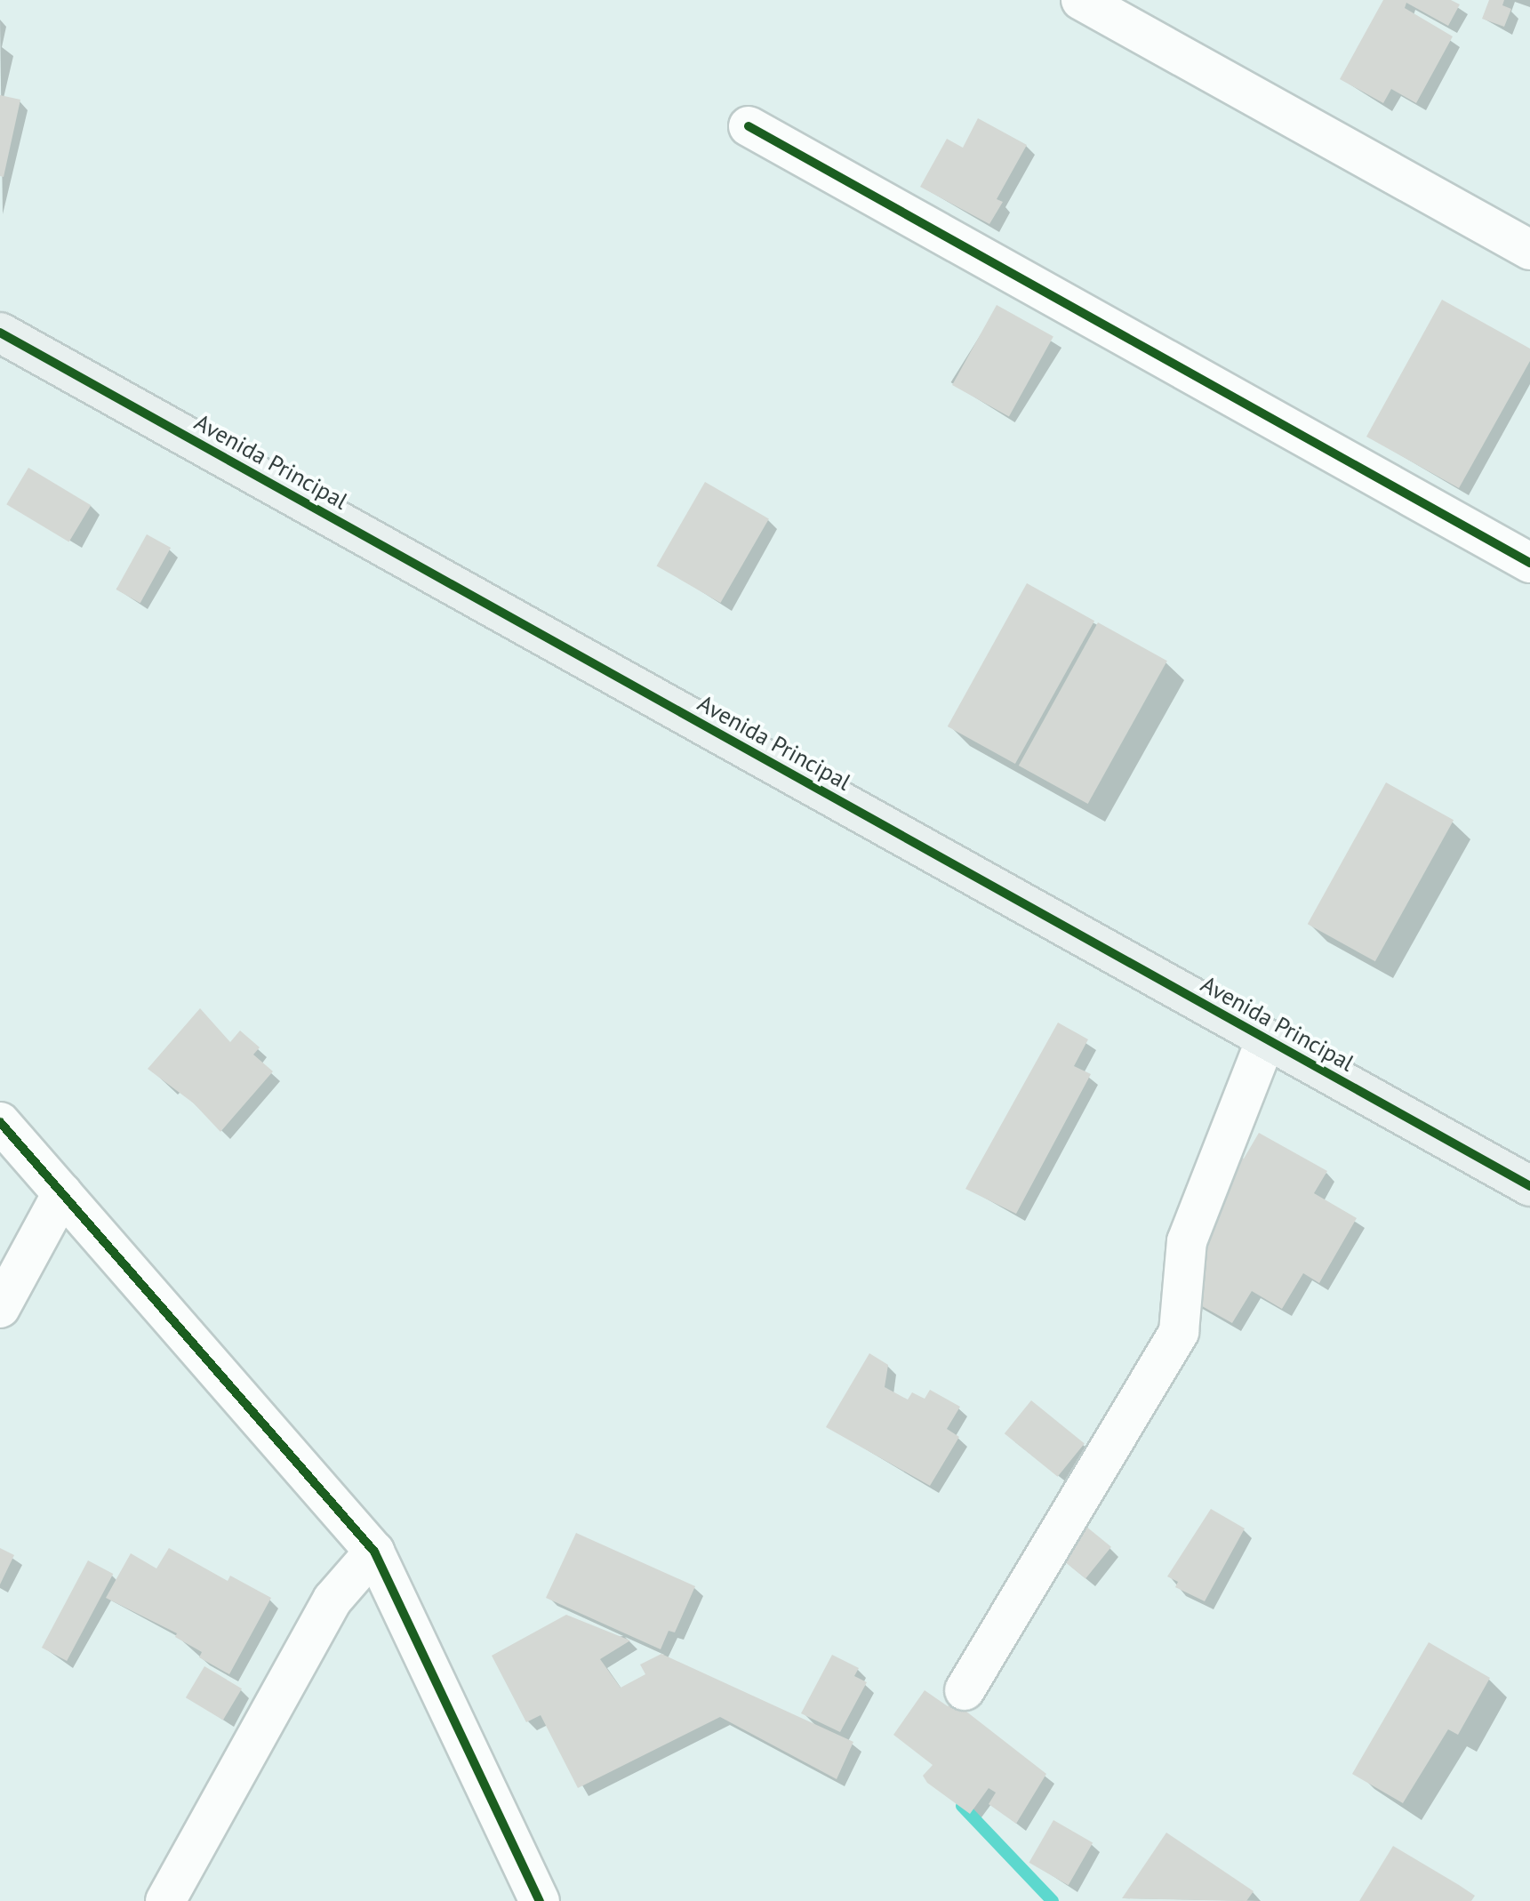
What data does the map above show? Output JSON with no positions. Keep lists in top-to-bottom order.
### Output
{
  "streets": {
    "street": ["Avenida Principal"]
  }
}
